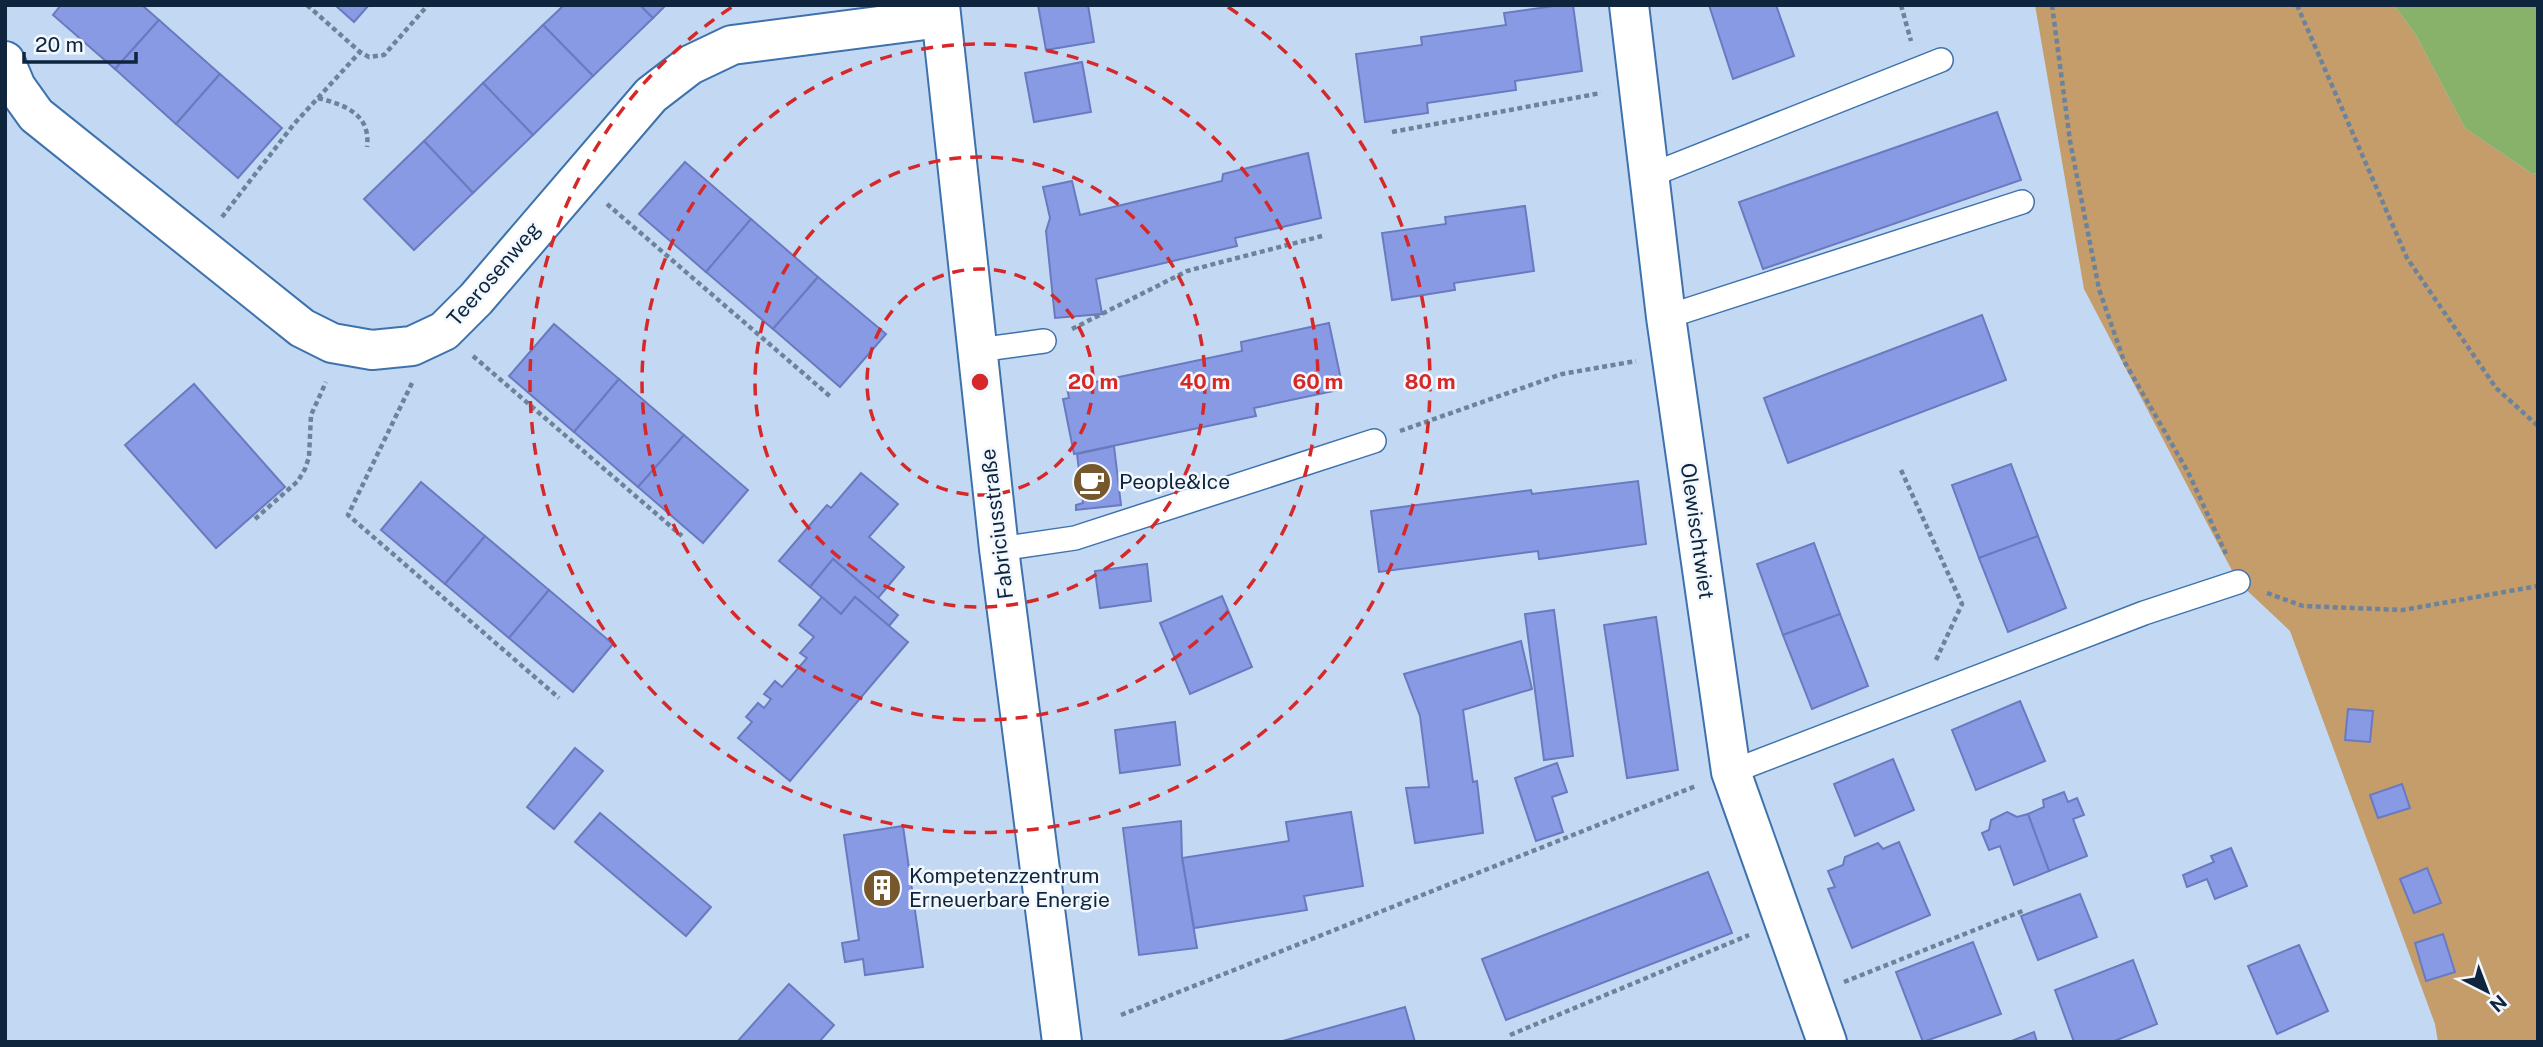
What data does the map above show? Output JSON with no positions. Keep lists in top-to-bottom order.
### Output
{
  "streets": {
    "street": ["Teerosenweg", "Fabriciusstraße", "Olewischtwiet"]
  },
  "crossings": [
    ["Teerosenweg", "Fabriciusstraße"]
  ],
  "places": {
    "cafe": ["People&Ice"],
    "building": ["Kompetenzzentrum Erneuerbare Energie"]
  },
  "scale_bar": "20 m",
  "north": "bottom right",
  "rings": [
    "20 m",
    "40 m",
    "60 m",
    "80 m"
  ]
}
